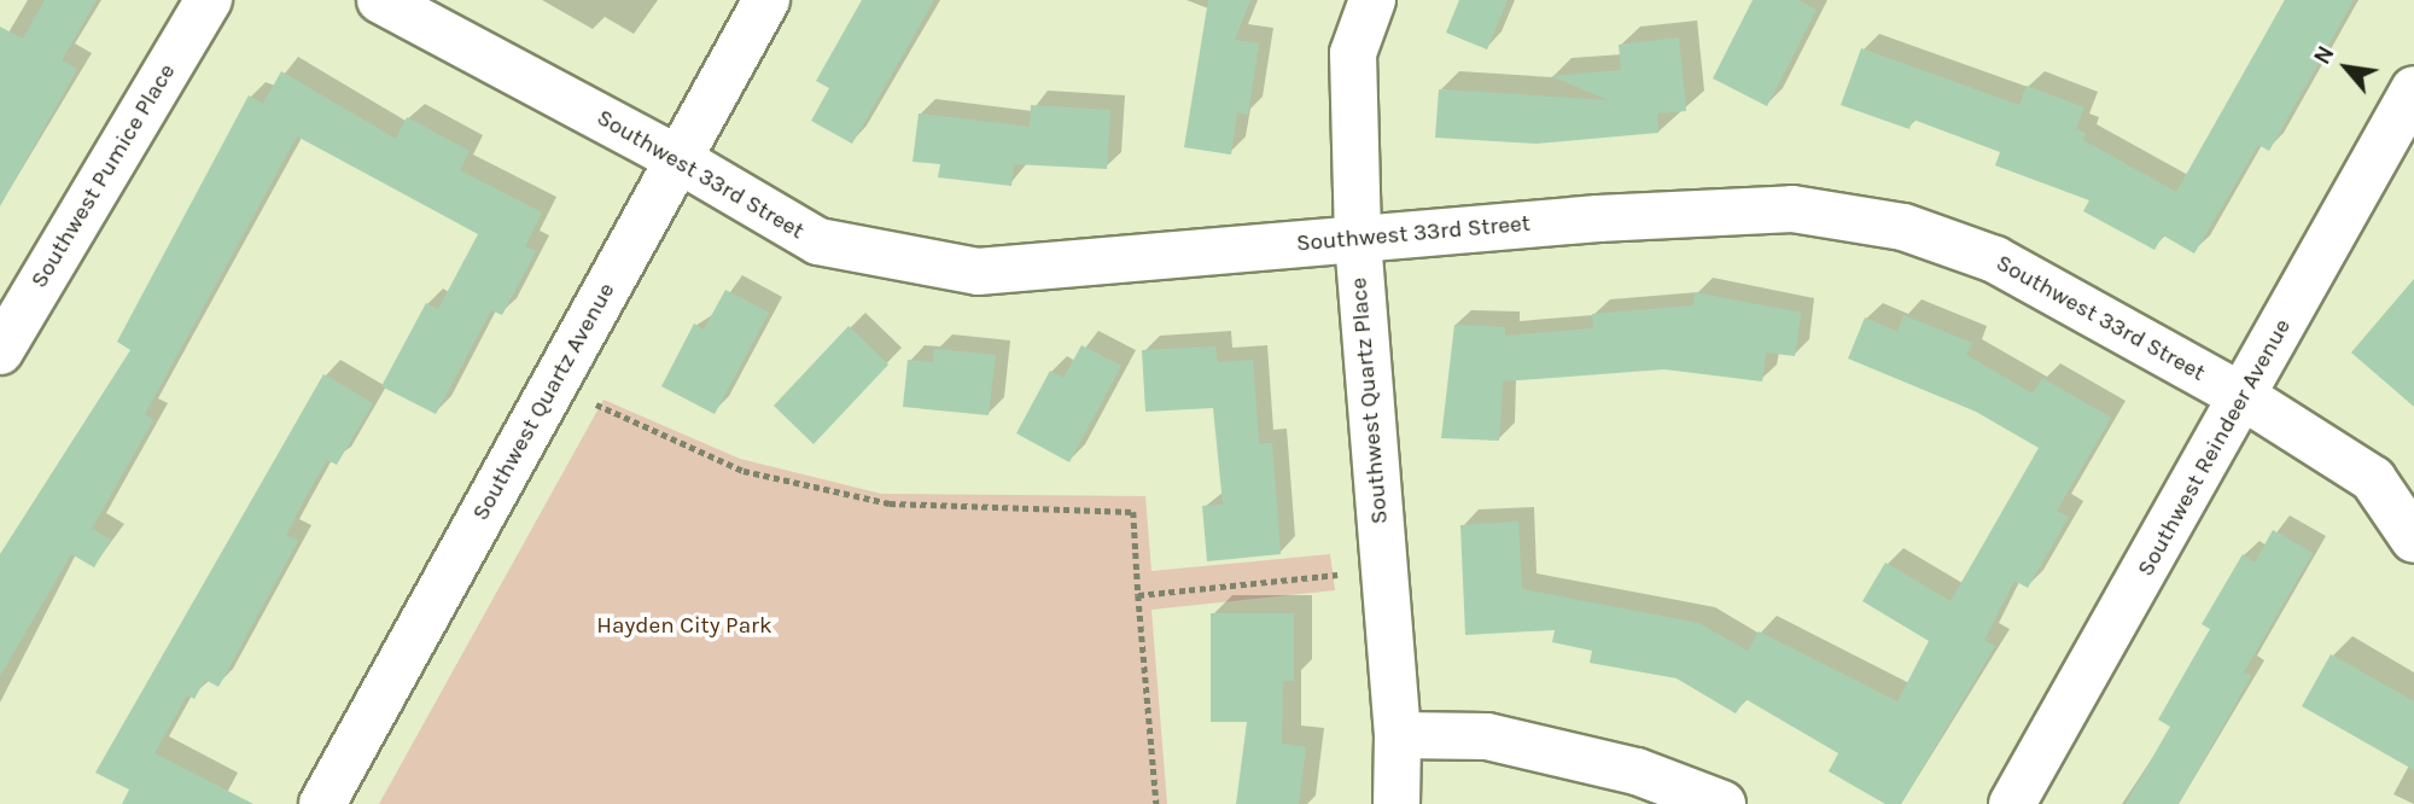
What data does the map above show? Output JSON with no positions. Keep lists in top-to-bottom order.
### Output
{
  "streets": {
    "street": [
      "Southwest 33rd Street",
      "Southwest Pumice Place",
      "Southwest Quartz Place",
      "Southwest Quartz Avenue",
      "Southwest Reindeer Avenue"
    ]
  },
  "crossings": [
    ["Southwest 33rd Street", "Southwest Quartz Place"],
    ["Southwest 33rd Street", "Southwest Quartz Avenue"],
    ["Southwest 33rd Street", "Southwest Reindeer Avenue"]
  ],
  "parks": ["Hayden City Park"],
  "north": "top left"
}
